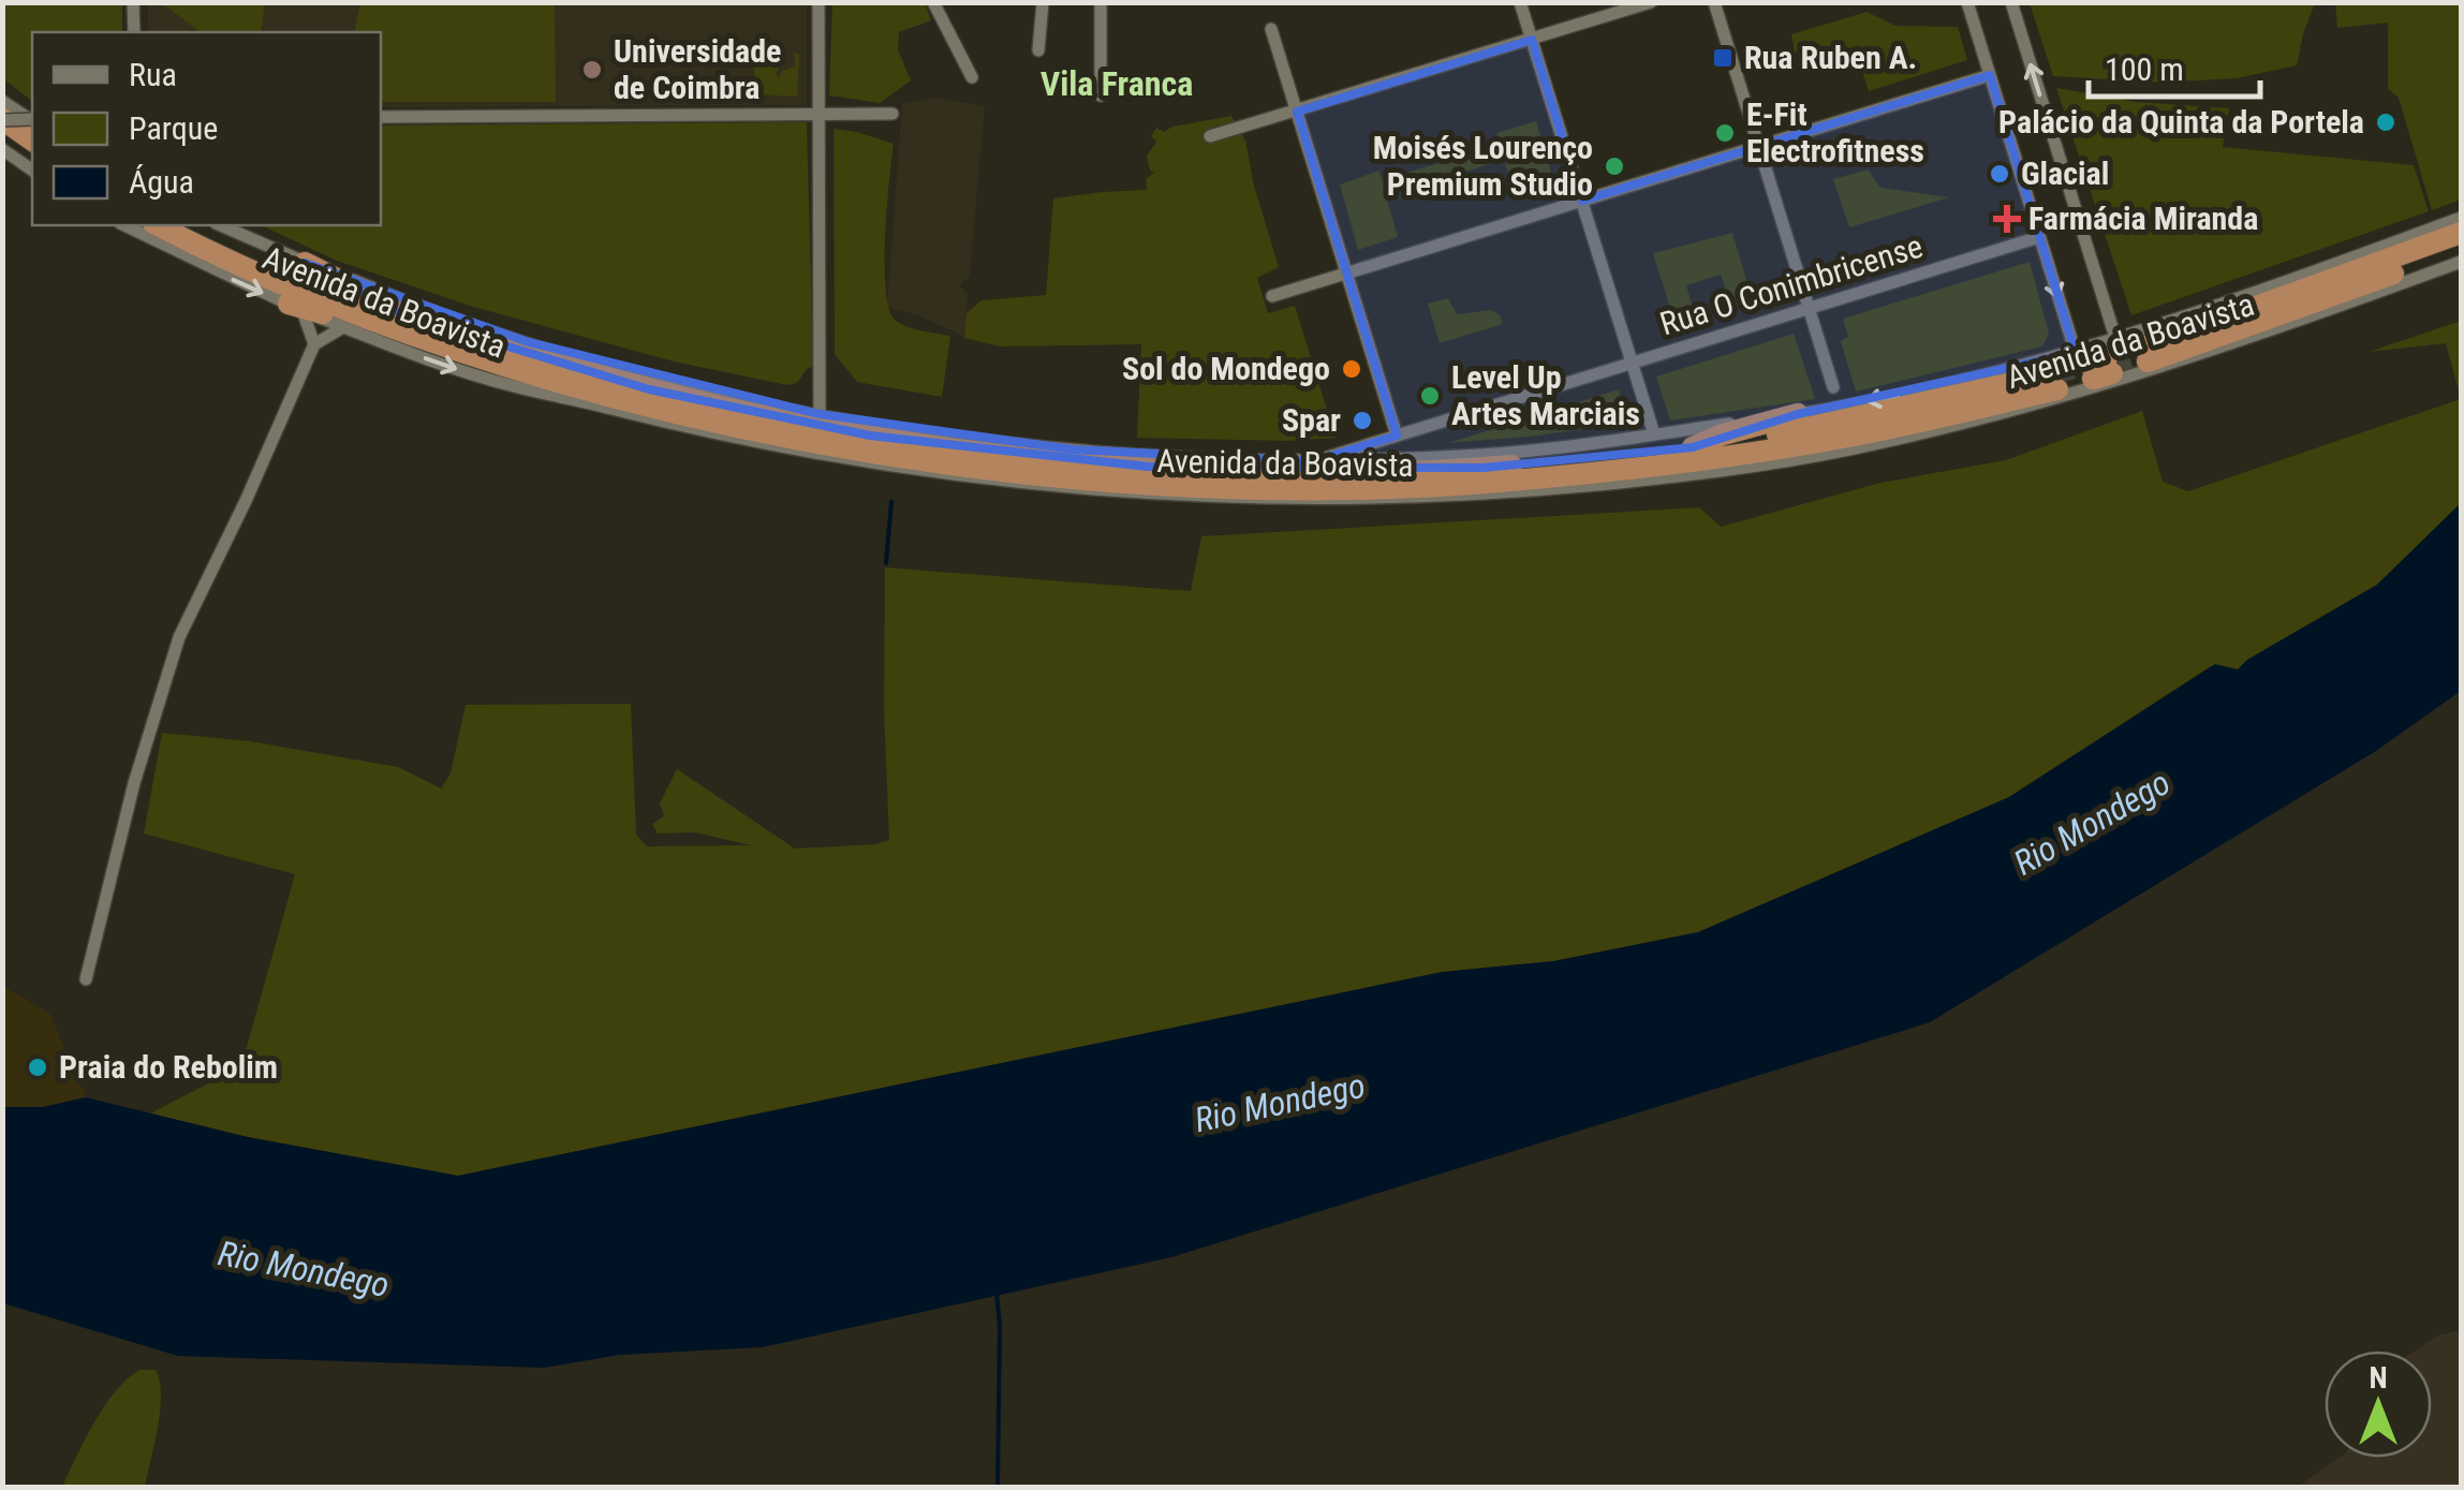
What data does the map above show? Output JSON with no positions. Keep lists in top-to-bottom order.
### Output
{
  "streets": {
    "highway": ["Avenida da Boavista"],
    "street": ["Rua O Conimbricense"]
  },
  "crossings": [
    ["Rua O Conimbricense", "Avenida da Boavista"]
  ],
  "districts": ["Vila Franca"],
  "water": ["Rio Mondego"],
  "places": {
    "transit": ["Rua Ruben A."],
    "other": [
      "Universidade de Coimbra",
      "Palácio da Quinta da Portela",
      "E-Fit Electrofitness",
      "Moisés Lourenço Premium Studio",
      "Glacial",
      "Sol do Mondego",
      "Level Up Artes Marciais",
      "Spar",
      "Praia do Rebolim"
    ],
    "health": ["Farmácia Miranda"]
  },
  "legend": ["Rua", "Parque", "Água"],
  "scale_bar": "100 m",
  "north": "top"
}
